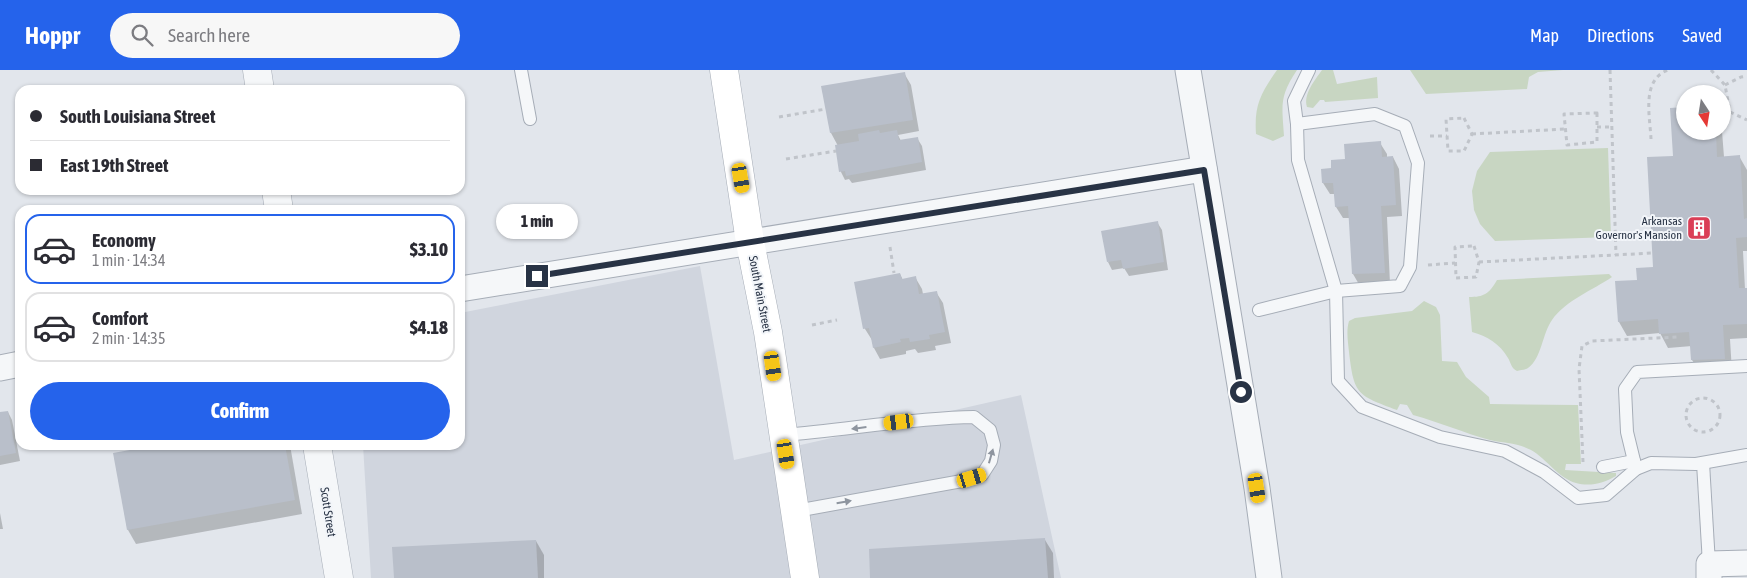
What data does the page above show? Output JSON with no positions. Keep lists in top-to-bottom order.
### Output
{
  "streets": {
    "main road": ["South Main Street"],
    "street": ["Scott Street"]
  },
  "places": {
    "building": ["Arkansas Governor's Mansion"]
  },
  "north": "bottom",
  "page": {
    "header": "Hoppr",
    "search": "Search here",
    "nav": ["Map", "Directions", "Saved"],
    "banner": ["South Louisiana Street", "East 19th Street"],
    "bubble": "1 min",
    "list": [
      {
        "name": "Economy",
        "note": "1 min · 14:34",
        "value": "$3.10"
      },
      {
        "name": "Comfort",
        "note": "2 min · 14:35",
        "value": "$4.18"
      }
    ],
    "buttons": "Confirm"
  }
}
